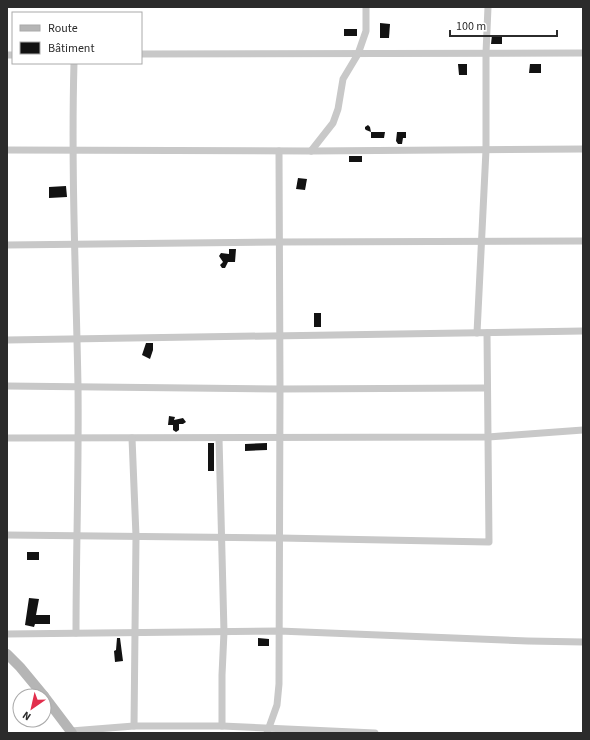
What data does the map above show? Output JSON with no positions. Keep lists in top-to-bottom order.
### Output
{
  "legend": ["Route", "Bâtiment"],
  "scale_bar": "100 m",
  "north": "bottom left"
}
